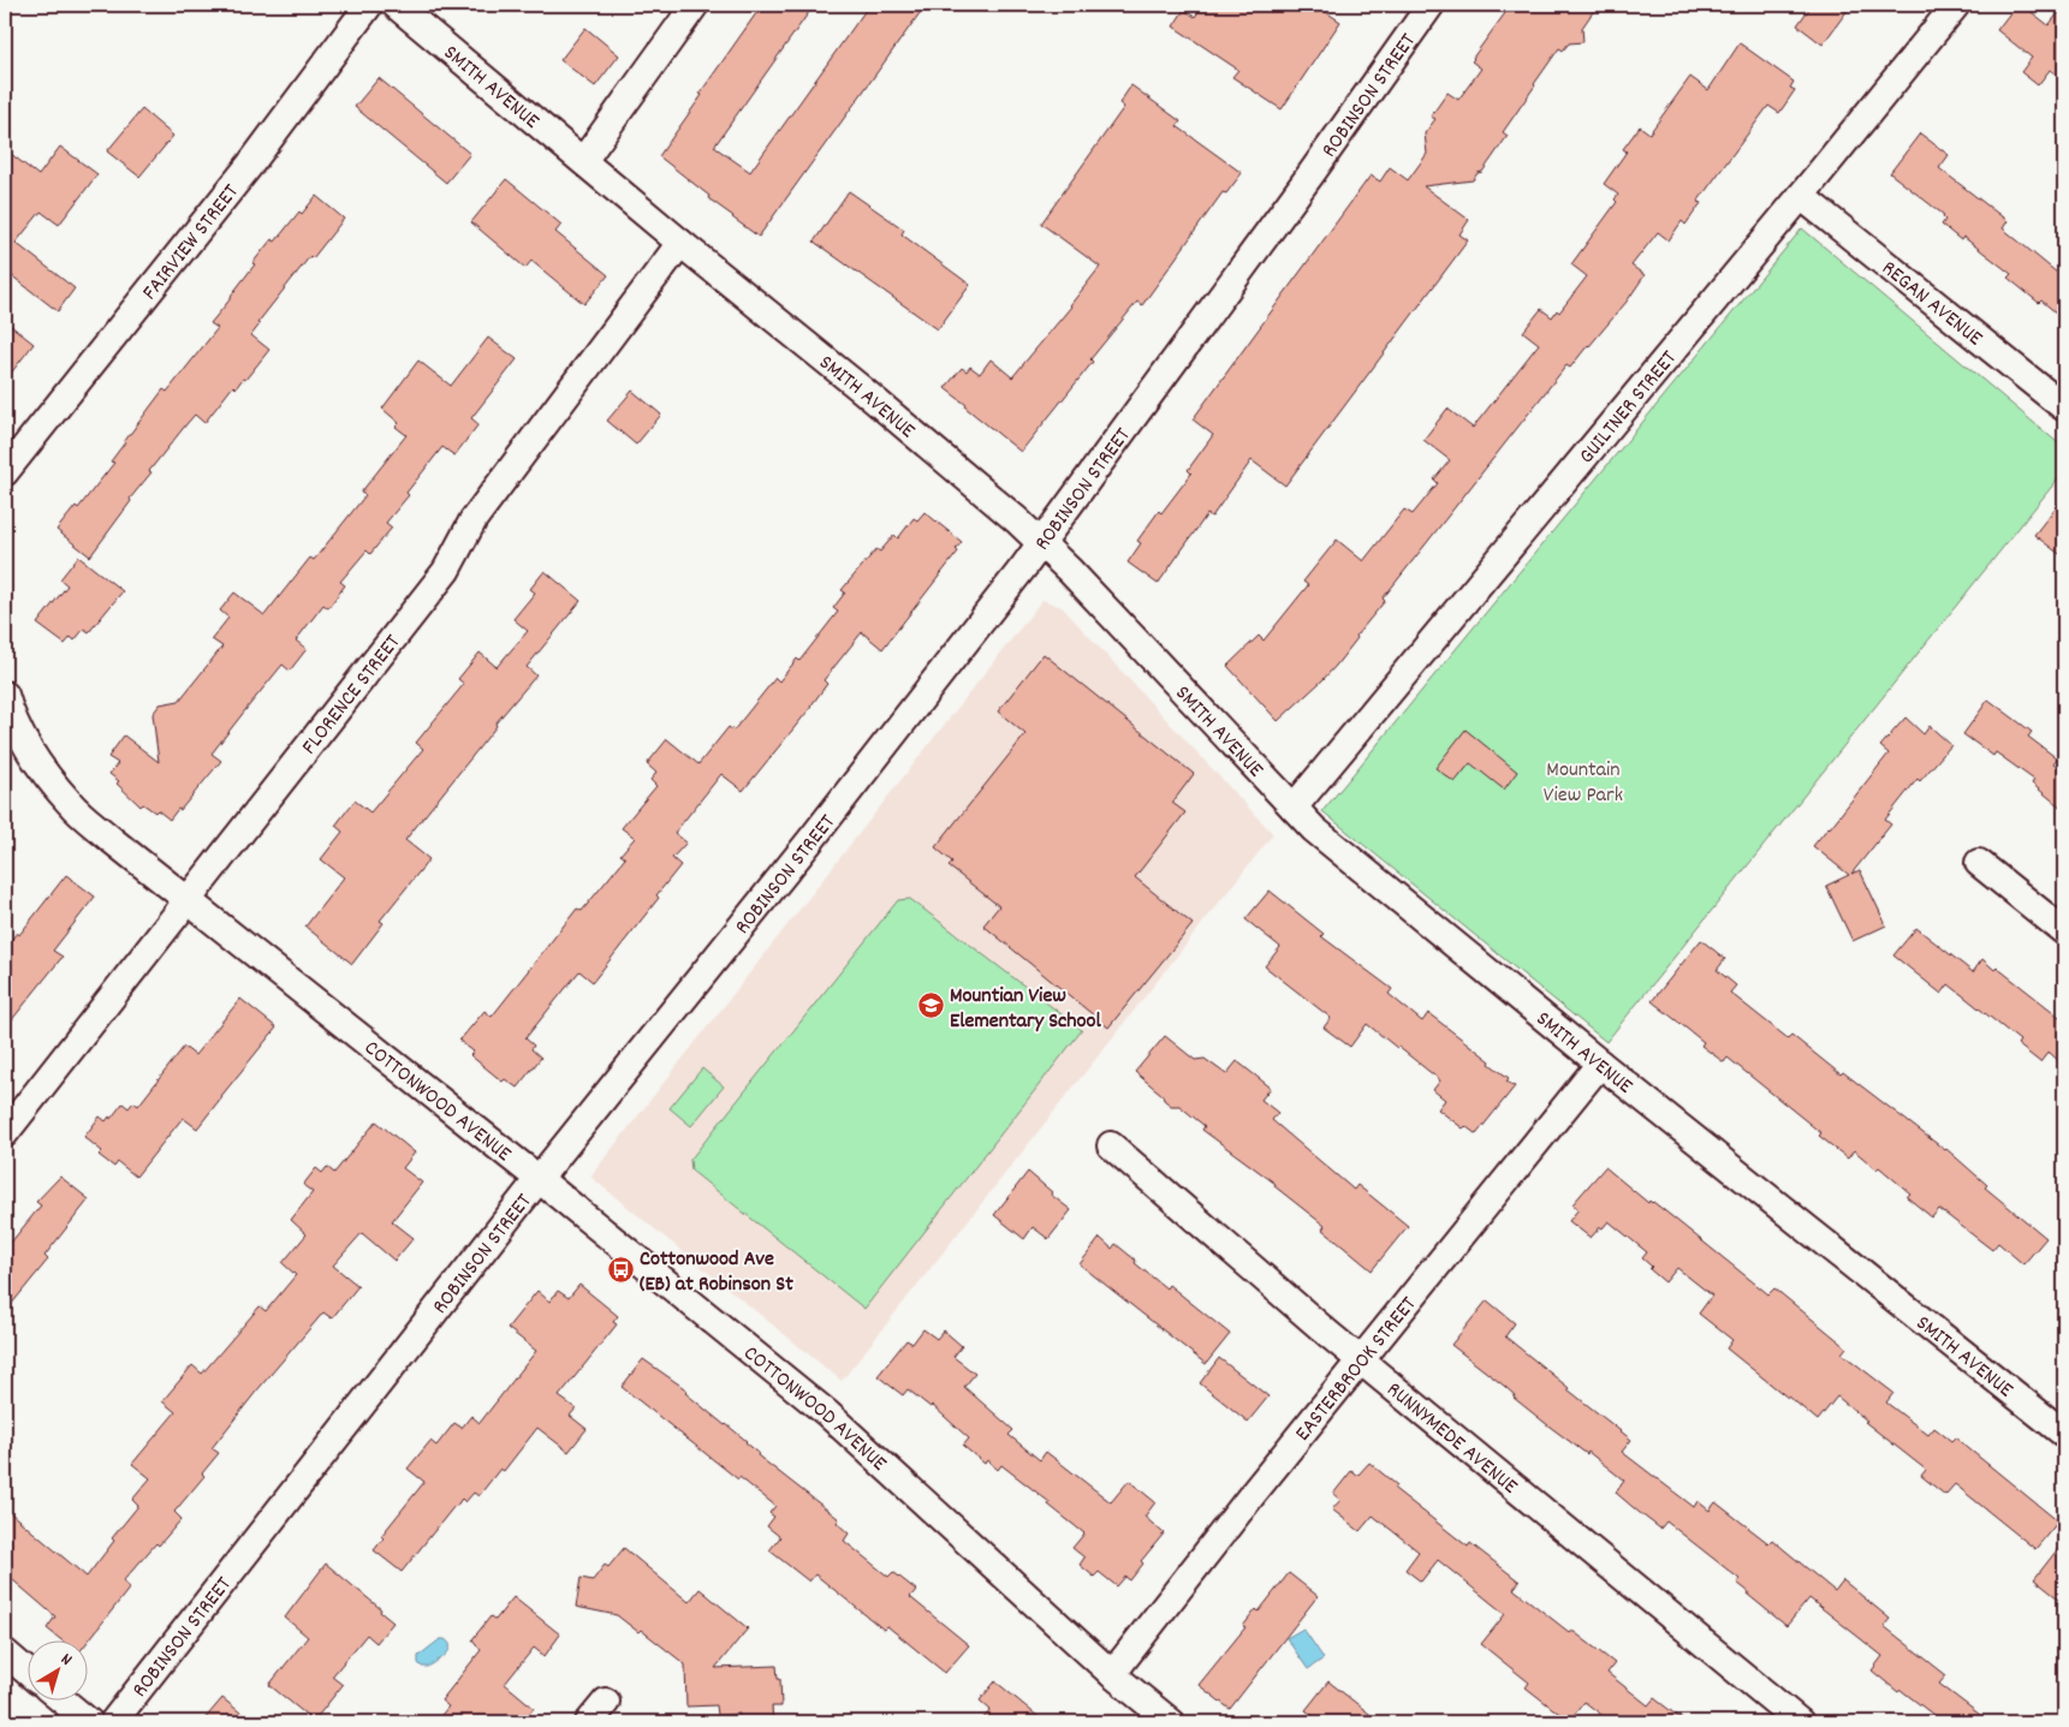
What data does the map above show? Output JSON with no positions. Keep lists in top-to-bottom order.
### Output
{
  "streets": {
    "street": [
      "SMITH AVENUE",
      "ROBINSON STREET",
      "FAIRVIEW STREET",
      "REGAN AVENUE",
      "GUILTNER STREET",
      "FLORENCE STREET",
      "COTTONWOOD AVENUE",
      "EASTERBROOK STREET",
      "RUNNYMEDE AVENUE"
    ]
  },
  "crossings": [
    ["SMITH AVENUE", "ROBINSON STREET"],
    ["SMITH AVENUE", "GUILTNER STREET"],
    ["SMITH AVENUE", "FLORENCE STREET"],
    ["SMITH AVENUE", "EASTERBROOK STREET"],
    ["ROBINSON STREET", "COTTONWOOD AVENUE"],
    ["REGAN AVENUE", "GUILTNER STREET"],
    ["FLORENCE STREET", "COTTONWOOD AVENUE"],
    ["COTTONWOOD AVENUE", "EASTERBROOK STREET"],
    ["EASTERBROOK STREET", "RUNNYMEDE AVENUE"]
  ],
  "parks": ["Mountain View Park"],
  "places": {
    "school or university": ["Mountian View Elementary School"],
    "bus stop": ["Cottonwood Ave (EB) at Robinson St"]
  },
  "north": "top right"
}
